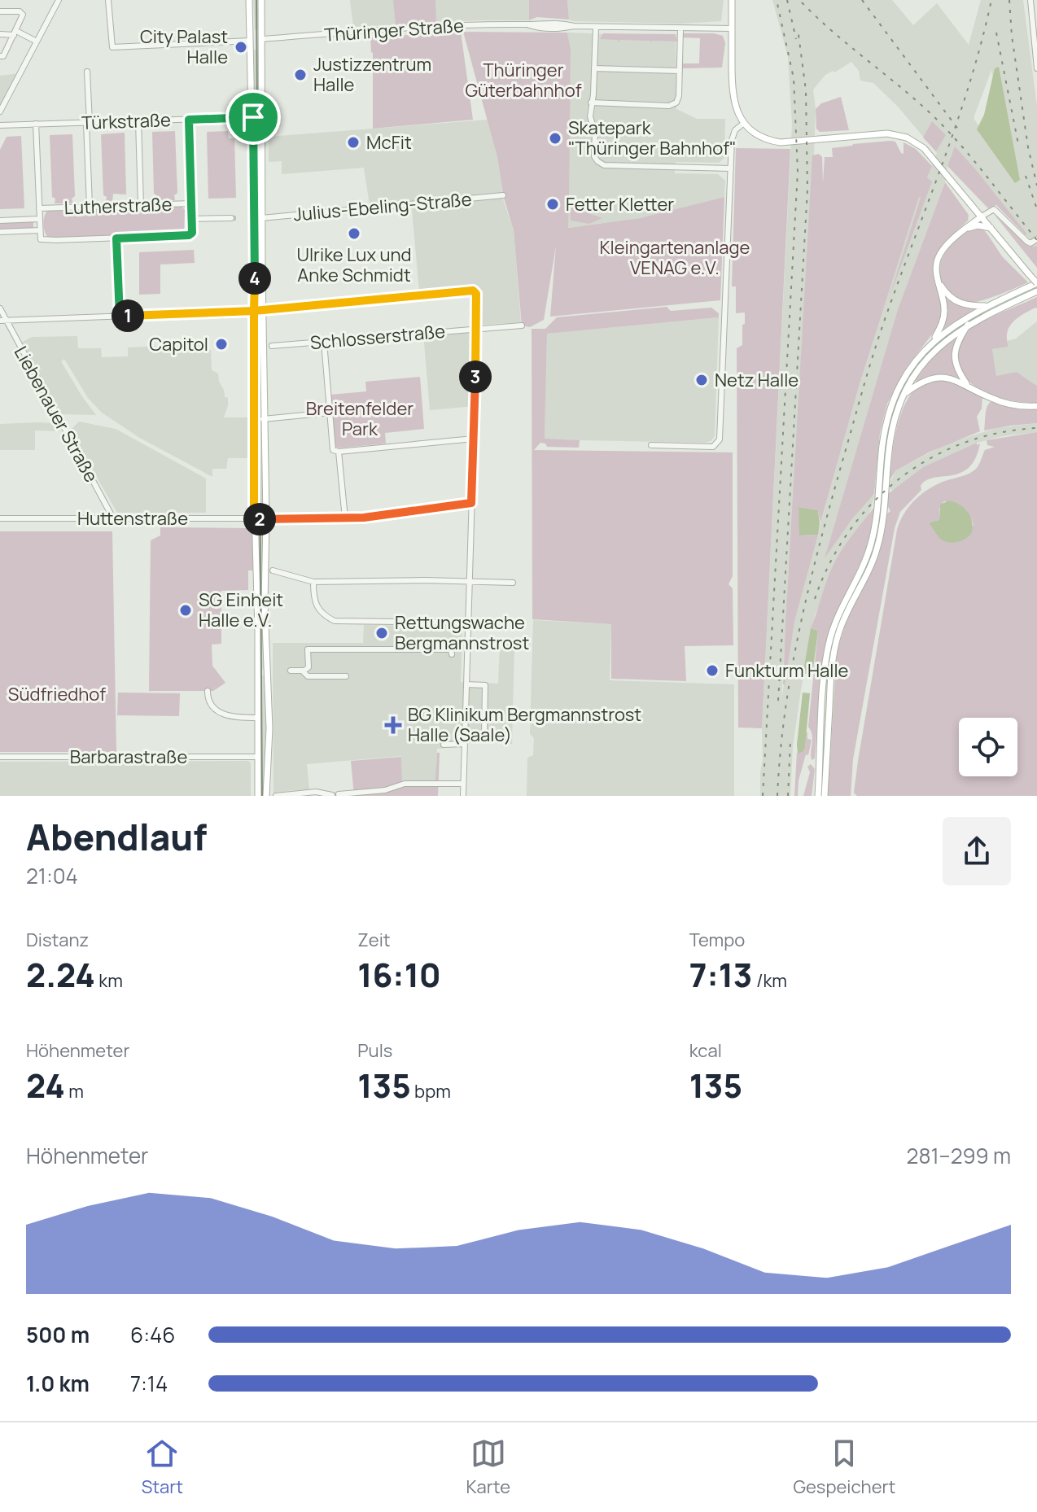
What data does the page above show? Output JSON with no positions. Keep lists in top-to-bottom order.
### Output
{
  "streets": {
    "street": [
      "Thüringer Straße",
      "Türkstraße",
      "Lutherstraße",
      "Julius-Ebeling-Straße",
      "Schlosserstraße",
      "Liebenauer Straße",
      "Huttenstraße",
      "Barbarastraße"
    ]
  },
  "crossings": [
    ["Liebenauer Straße", "Huttenstraße"]
  ],
  "parks": [
    "Thüringer Güterbahnhof",
    "Kleingartenanlage VENAG e.V.",
    "Breitenfelder Park",
    "Südfriedhof"
  ],
  "places": {
    "other": [
      "City Palast Halle",
      "Justizzentrum Halle",
      "Skatepark \"Thüringer Bahnhof\"",
      "McFit",
      "Fetter Kletter",
      "Ulrike Lux und Anke Schmidt",
      "Capitol",
      "Netz Halle",
      "SG Einheit Halle e.V.",
      "Rettungswache Bergmannstrost",
      "Funkturm Halle"
    ],
    "health": ["BG Klinikum Bergmannstrost Halle (Saale)"]
  },
  "page": {
    "pins": [
      "4",
      "1",
      "3",
      "2"
    ],
    "heading": ["Abendlauf", "21:04"],
    "stats": [
      ["Distanz", "2.24 km"],
      ["Zeit", "16:10"],
      ["Tempo", "7:13 /km"],
      ["Höhenmeter", "24 m"],
      ["Puls", "135 bpm"],
      ["kcal", "135"]
    ],
    "chart": ["Höhenmeter", "281–299 m"],
    "list": [
      {
        "name": "500 m",
        "note": "6:46"
      },
      {
        "name": "1.0 km",
        "note": "7:14"
      }
    ],
    "tabs": ["Start", "Karte", "Gespeichert"]
  }
}
